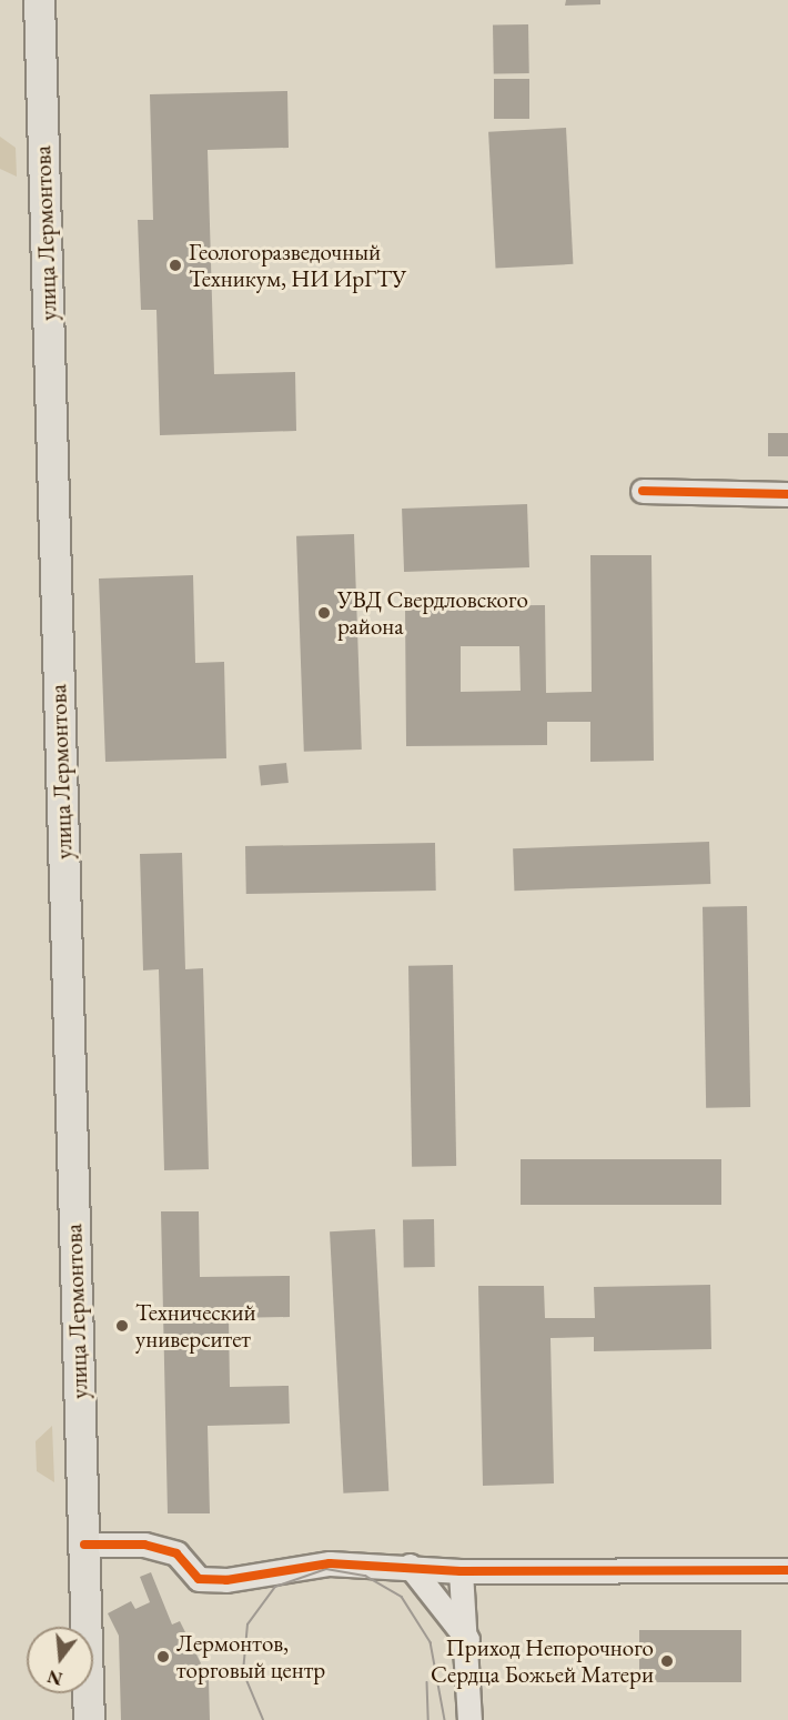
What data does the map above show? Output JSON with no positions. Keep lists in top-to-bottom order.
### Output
{
  "streets": {
    "main road": ["улица Лермонтова"]
  },
  "places": [
    "Геологоразведочный Техникум, НИ ИрГТУ",
    "УВД Свердловского района",
    "Технический университет",
    "Лермонтов, торговый центр",
    "Приход Непорочного Сердца Божьей Матери"
  ],
  "north": "bottom"
}
